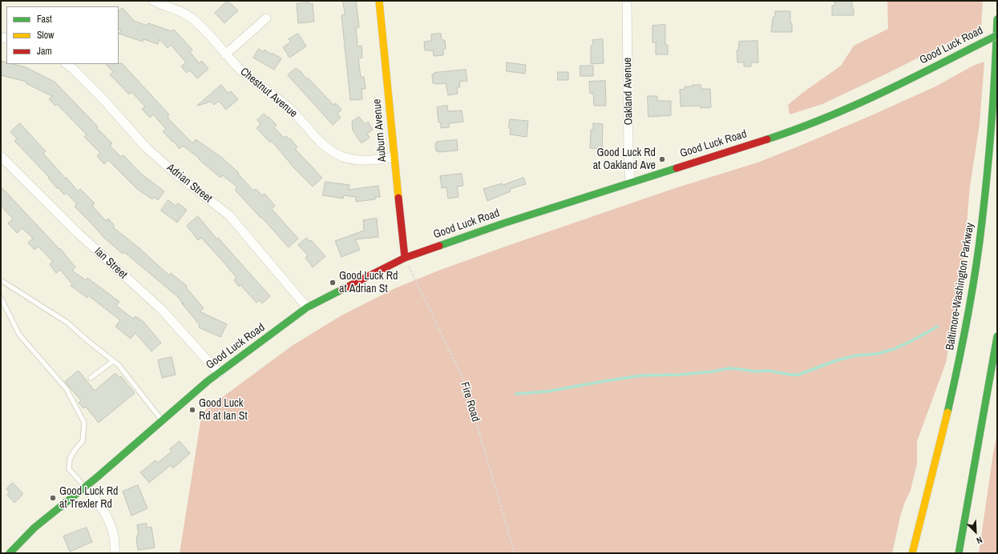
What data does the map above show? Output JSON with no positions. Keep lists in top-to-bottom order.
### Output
{
  "streets": {
    "main road": ["Good Luck Road", "Auburn Avenue", "Baltimore-Washington Parkway"],
    "street": [
      "Oakland Avenue",
      "Chestnut Avenue",
      "Adrian Street",
      "Ian Street"
    ],
    "path": ["Fire Road"]
  },
  "crossings": [
    ["Good Luck Road", "Oakland Avenue"],
    ["Good Luck Road", "Auburn Avenue"],
    ["Good Luck Road", "Adrian Street"],
    ["Good Luck Road", "Ian Street"],
    ["Good Luck Road", "Fire Road"],
    ["Chestnut Avenue", "Auburn Avenue"],
    ["Auburn Avenue", "Fire Road"]
  ],
  "places": [
    "Good Luck Rd at Oakland Ave",
    "Good Luck Rd at Adrian St",
    "Good Luck Rd at Ian St",
    "Good Luck Rd at Trexler Rd"
  ],
  "legend": ["Fast", "Slow", "Jam"],
  "north": "bottom right"
}
